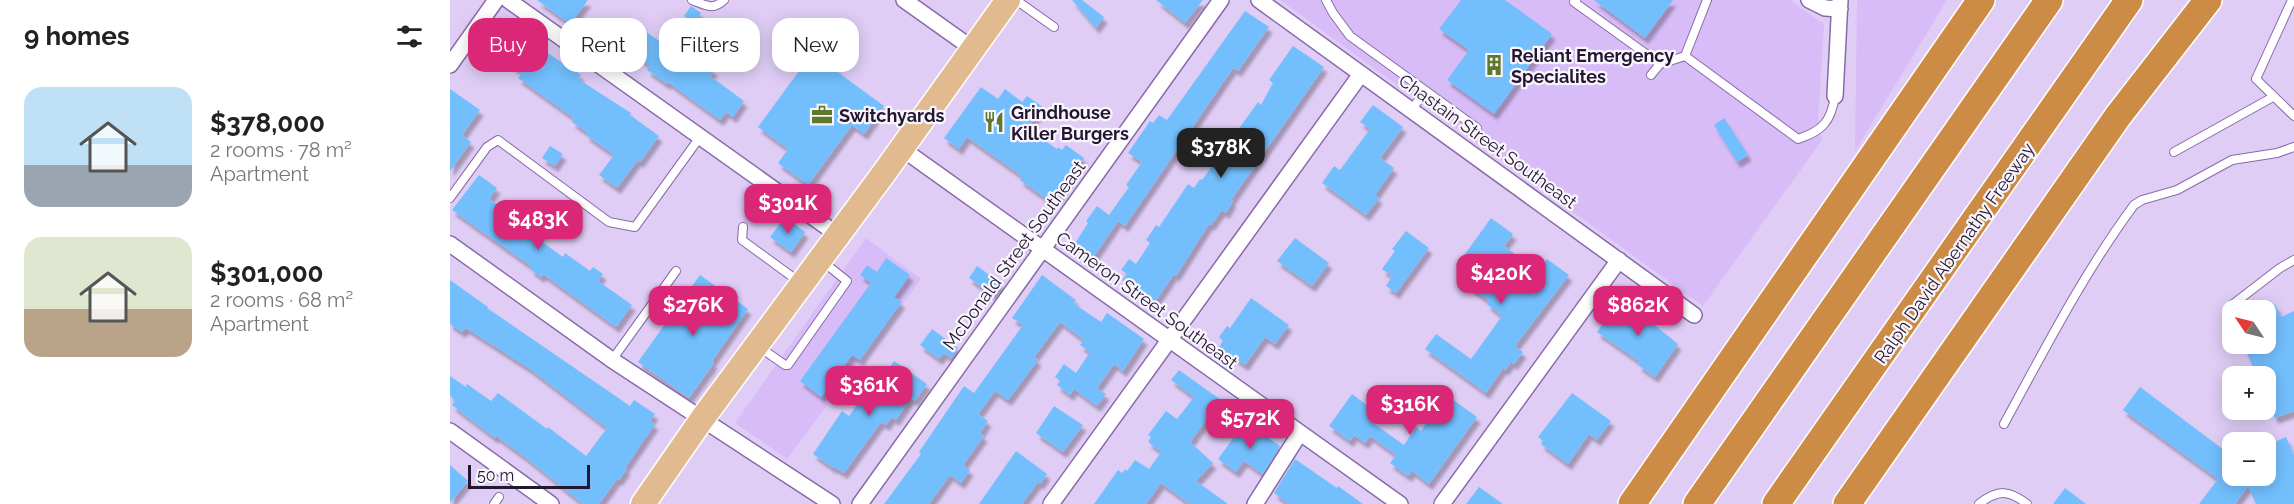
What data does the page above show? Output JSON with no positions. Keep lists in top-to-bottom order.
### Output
{
  "streets": {
    "highway": ["Ralph David Abernathy Freeway"],
    "street": ["Chastain Street Southeast", "McDonald Street Southeast", "Cameron Street Southeast"]
  },
  "crossings": [
    ["McDonald Street Southeast", "Cameron Street Southeast"]
  ],
  "places": {
    "building": ["Reliant Emergency Specialites"],
    "office": ["Switchyards"],
    "restaurant": ["Grindhouse Killer Burgers"]
  },
  "scale_bar": "50 m",
  "north": "top left",
  "page": {
    "heading": "9 homes",
    "chip": [
      "Buy",
      "Rent",
      "Filters",
      "New"
    ],
    "list": [
      {
        "name": "$378,000",
        "note": "2 rooms · 78 m² · Apartment"
      },
      {
        "name": "$301,000",
        "note": "2 rooms · 68 m² · Apartment"
      }
    ],
    "price": [
      "$378K",
      "$301K",
      "$483K",
      "$420K",
      "$276K",
      "$862K",
      "$361K",
      "$316K",
      "$572K"
    ],
    "map_buttons": ["+", "−"],
    "scale": "50 m"
  }
}
